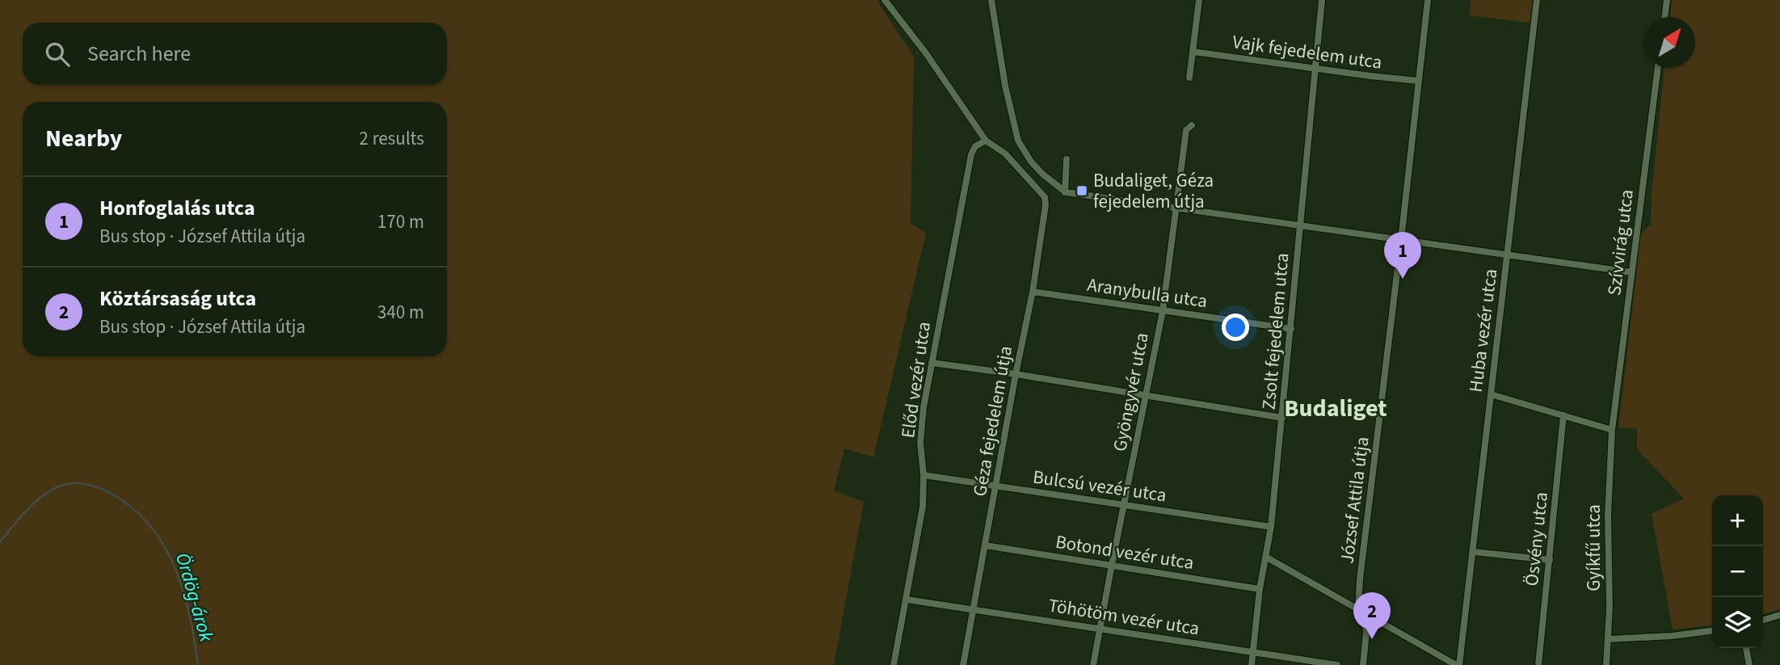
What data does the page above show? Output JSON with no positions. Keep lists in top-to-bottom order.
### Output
{
  "streets": {
    "street": [
      "Vajk fejedelem utca",
      "Szívvirág utca",
      "Aranybulla utca",
      "Huba vezér utca",
      "Zsolt fejedelem utca",
      "Előd vezér utca",
      "Gyöngyvér utca",
      "Géza fejedelem útja",
      "Bulcsú vezér utca",
      "József Attila útja",
      "Ösvény utca",
      "Gyíkfű utca",
      "Botond vezér utca",
      "Töhötöm vezér utca"
    ]
  },
  "crossings": [
    ["Vajk fejedelem utca", "Zsolt fejedelem utca"],
    ["Vajk fejedelem utca", "József Attila útja"],
    ["Szívvirág utca", "Gyíkfű utca"],
    ["Aranybulla utca", "Zsolt fejedelem utca"],
    ["Aranybulla utca", "Gyöngyvér utca"],
    ["Aranybulla utca", "Géza fejedelem útja"],
    ["Zsolt fejedelem utca", "Bulcsú vezér utca"],
    ["Zsolt fejedelem utca", "Botond vezér utca"],
    ["Zsolt fejedelem utca", "Töhötöm vezér utca"],
    ["Előd vezér utca", "Bulcsú vezér utca"],
    ["Előd vezér utca", "Töhötöm vezér utca"],
    ["Gyöngyvér utca", "Bulcsú vezér utca"],
    ["Gyöngyvér utca", "Botond vezér utca"],
    ["Gyöngyvér utca", "Töhötöm vezér utca"],
    ["Géza fejedelem útja", "Bulcsú vezér utca"],
    ["Géza fejedelem útja", "Botond vezér utca"],
    ["Géza fejedelem útja", "Töhötöm vezér utca"]
  ],
  "districts": ["Budaliget"],
  "water": ["Ördög-árok"],
  "places": {
    "transit": ["Budaliget, Géza fejedelem útja"]
  },
  "north": "top right",
  "page": {
    "search": "Search here",
    "heading": ["Nearby", "2 results"],
    "list": [
      {
        "mark": "1",
        "name": "Honfoglalás utca",
        "note": "Bus stop · József Attila útja",
        "value": "170 m"
      },
      {
        "mark": "2",
        "name": "Köztársaság utca",
        "note": "Bus stop · József Attila útja",
        "value": "340 m"
      }
    ],
    "pins": ["1", "2"],
    "map_buttons": ["+", "−"]
  }
}
